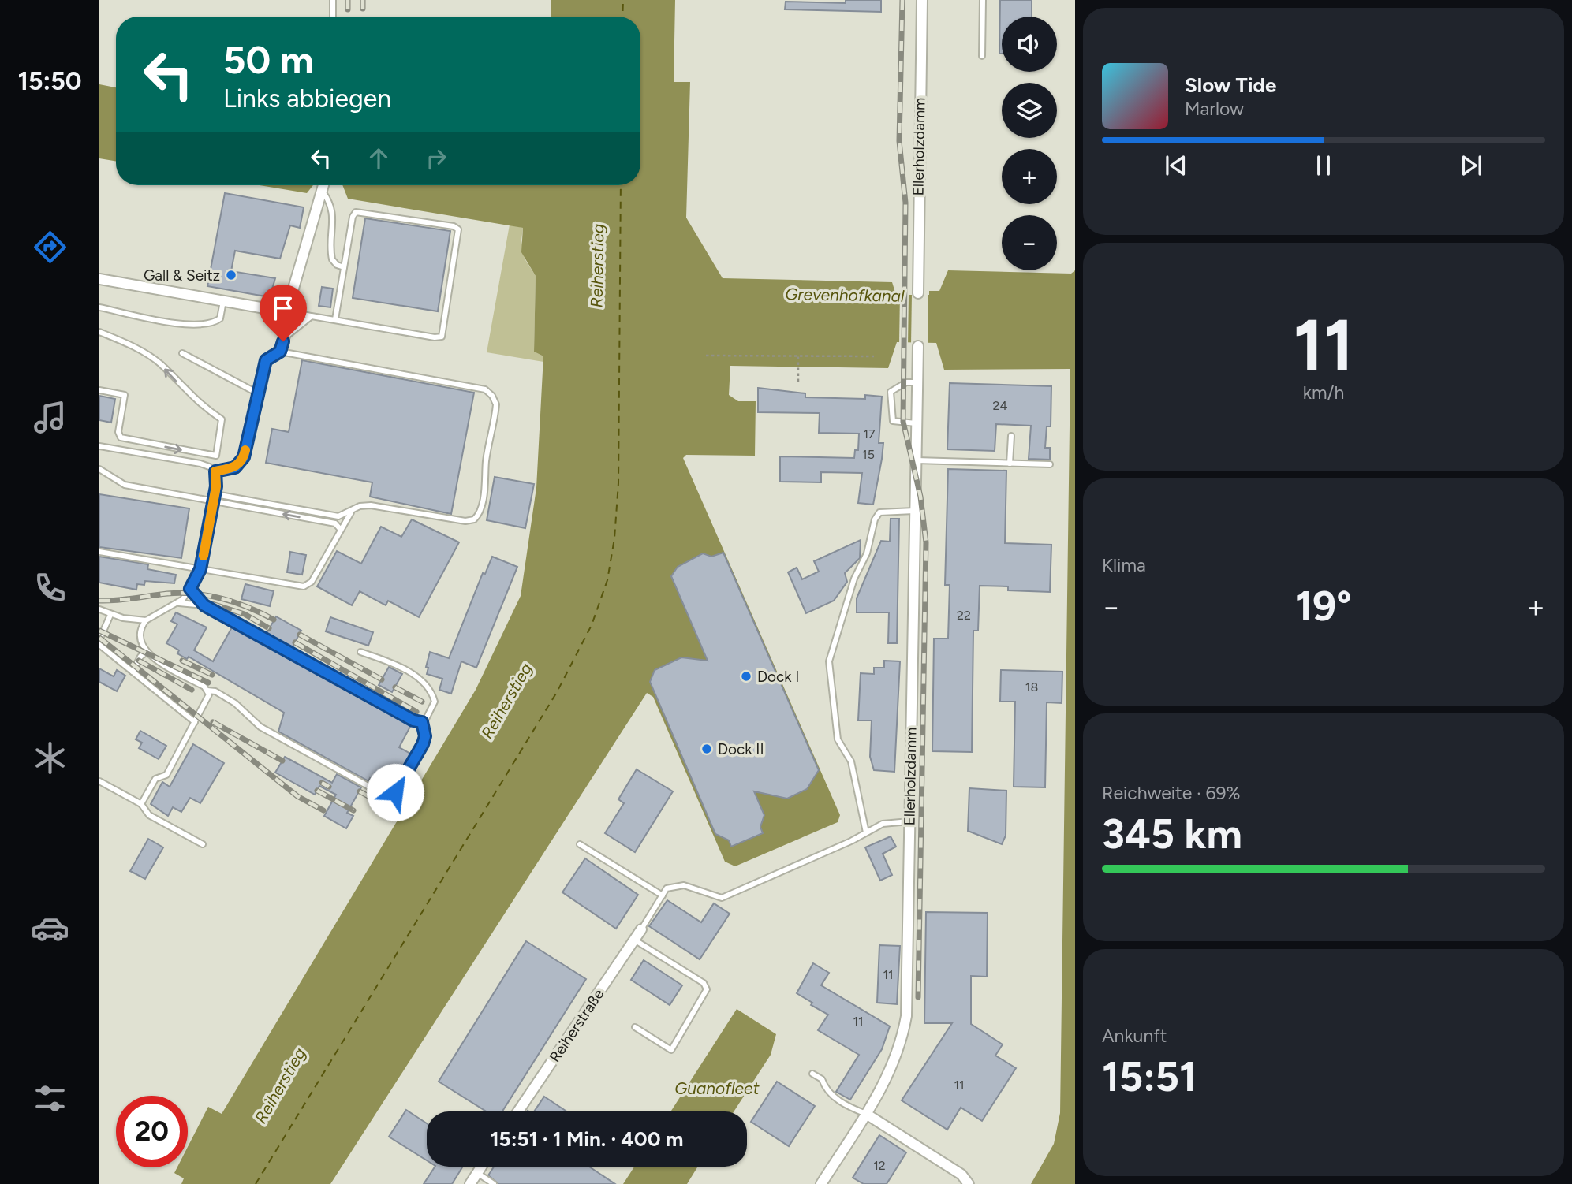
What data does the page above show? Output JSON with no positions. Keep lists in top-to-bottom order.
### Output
{
  "streets": {
    "street": ["Ellerholzdamm", "Reiherstraße"]
  },
  "water": ["Reiherstieg", "Grevenhofkanal", "Guanofleet"],
  "places": ["Gall & Seitz", "Dock I", "Dock II"],
  "house_numbers": [
    "24",
    "17",
    "15",
    "22",
    "18",
    "11",
    "11",
    "11",
    "12"
  ],
  "page": {
    "tabs": "15:50",
    "map_buttons": ["+", "−"],
    "turn": ["50 m", "Links abbiegen"],
    "song": ["Slow Tide", "Marlow"],
    "tile": [
      ["11", "km/h"],
      "Klima",
      ["Reichweite · 69%", "345 km"],
      ["Ankunft", "15:51"]
    ],
    "heat": ["−", "19°", "+"],
    "limit": "20",
    "trip": "15:51 · 1 Min. · 400 m"
  }
}
